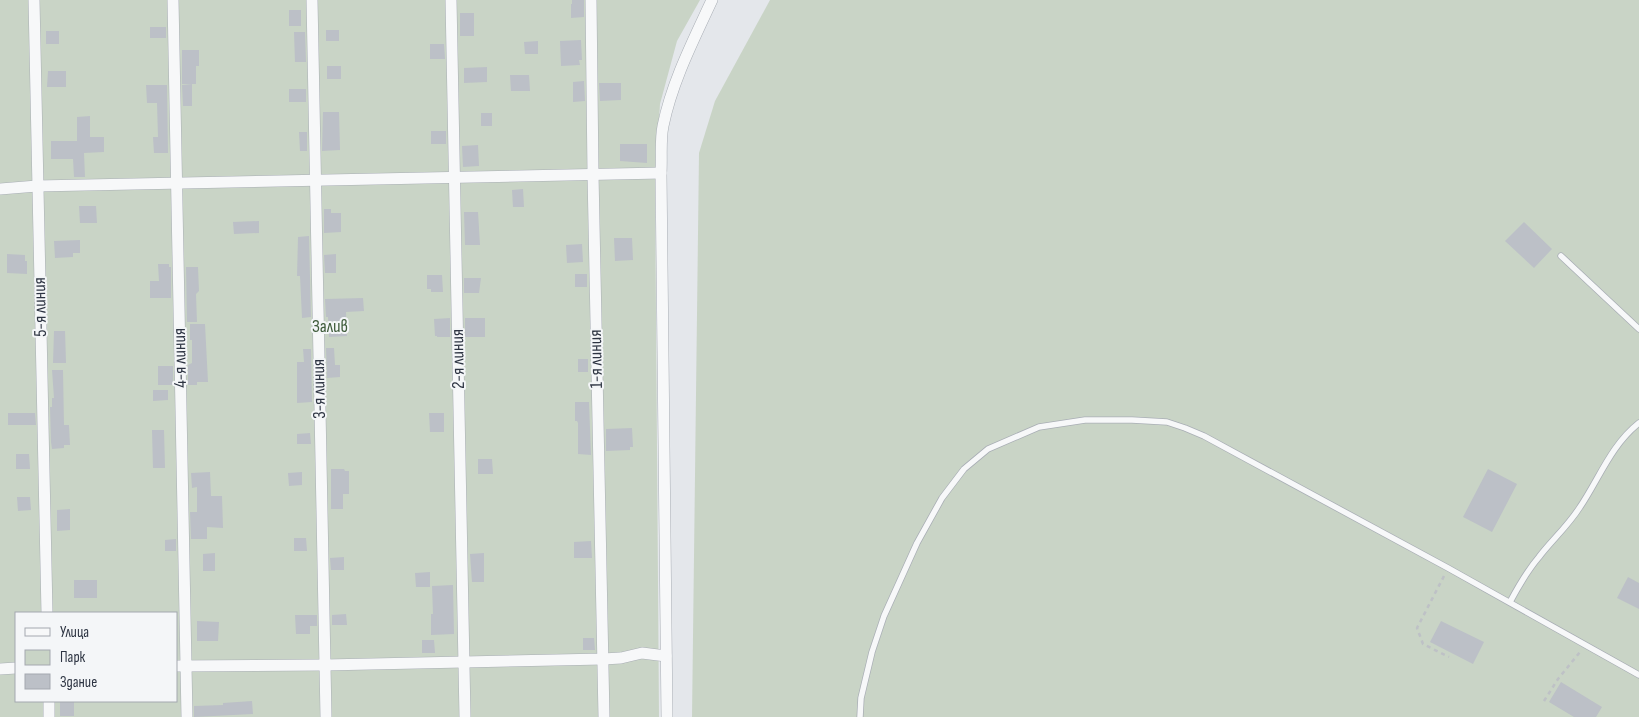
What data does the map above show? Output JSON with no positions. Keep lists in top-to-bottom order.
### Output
{
  "streets": {
    "street": [
      "5-я линия",
      "4-я линия",
      "2-я линия",
      "1-я линия",
      "3-я линия"
    ]
  },
  "parks": ["Залив"],
  "legend": ["Улица", "Парк", "Здание"]
}
